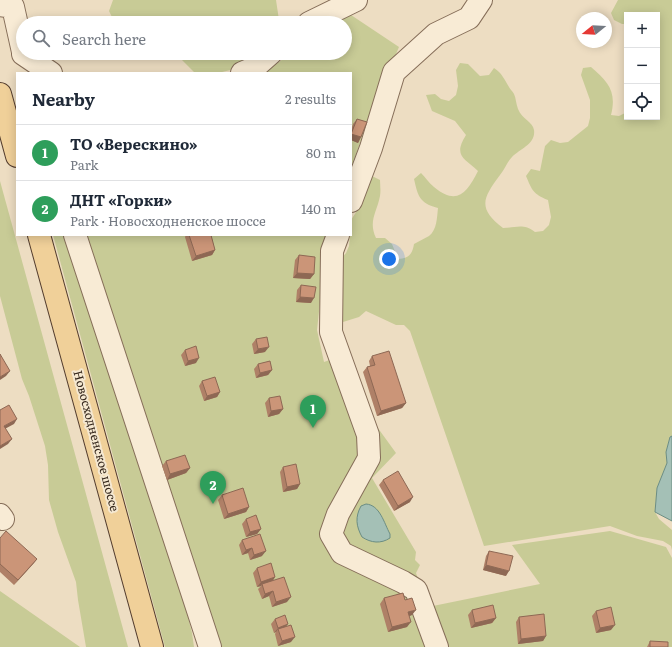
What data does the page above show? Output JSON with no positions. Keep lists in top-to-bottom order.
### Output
{
  "streets": {
    "main road": ["Новосходненское шоссе"]
  },
  "north": "left",
  "page": {
    "map_buttons": ["+", "−"],
    "search": "Search here",
    "heading": ["Nearby", "2 results"],
    "list": [
      {
        "mark": "1",
        "name": "ТО «Верескино»",
        "note": "Park",
        "value": "80 m"
      },
      {
        "mark": "2",
        "name": "ДНТ «Горки»",
        "note": "Park · Новосходненское шоссе",
        "value": "140 m"
      }
    ],
    "pins": ["1", "2"]
  }
}
